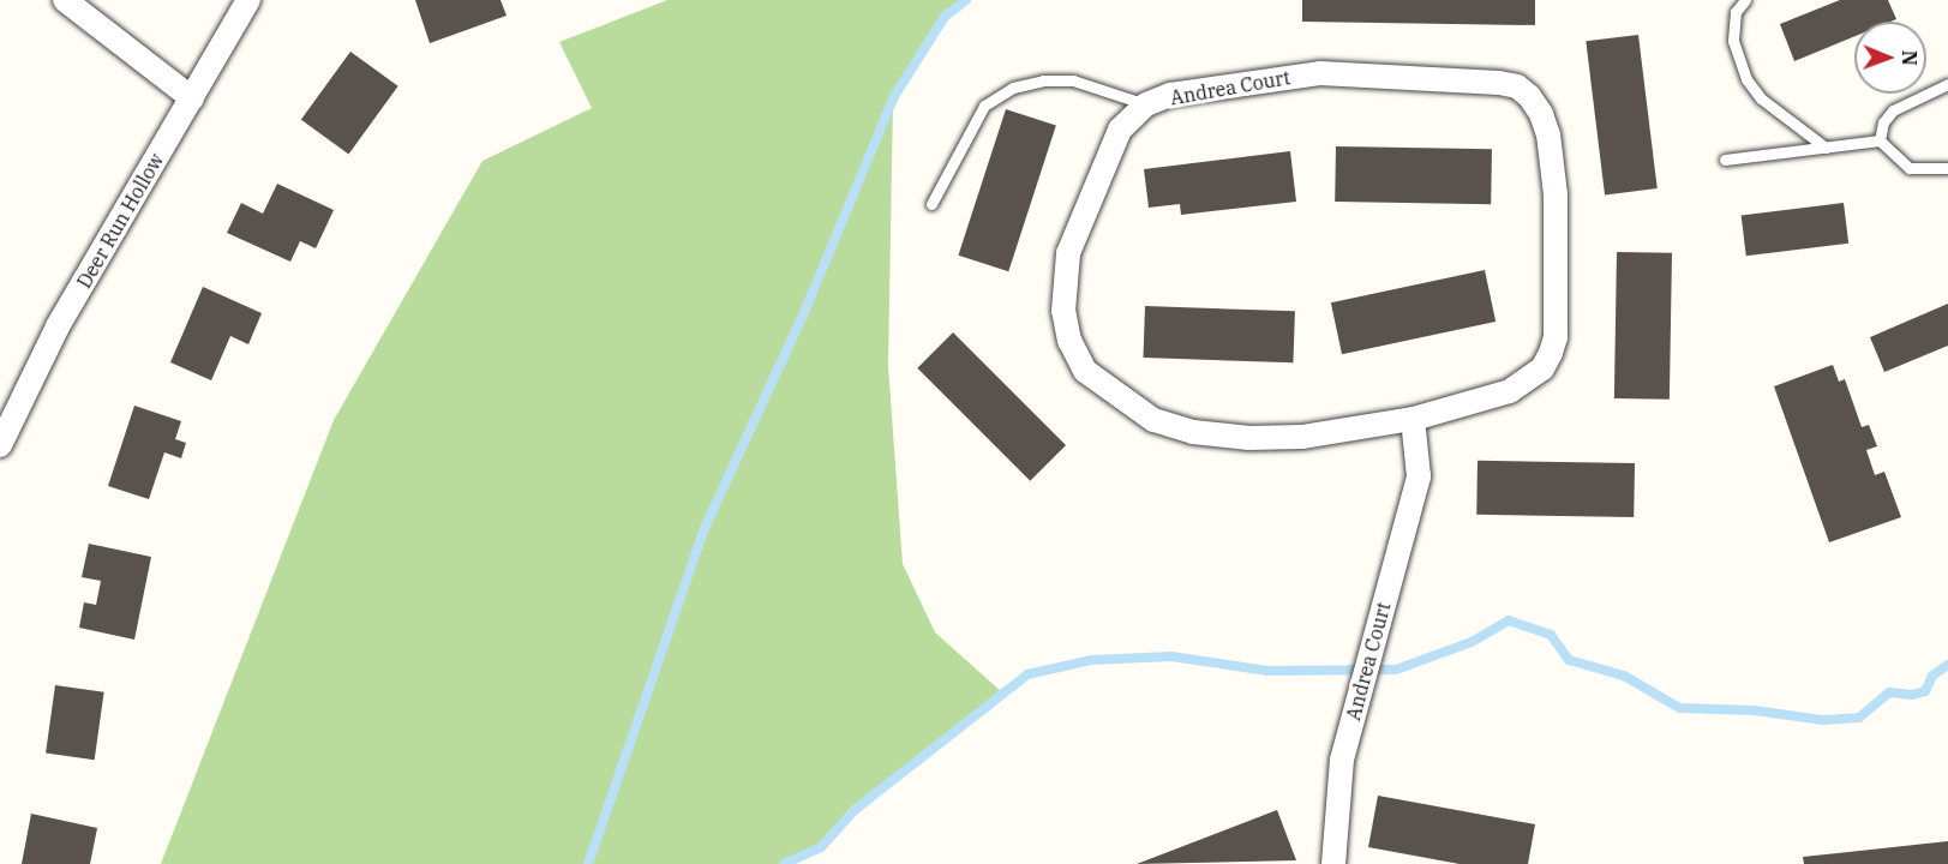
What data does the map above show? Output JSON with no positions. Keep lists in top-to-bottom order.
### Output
{
  "streets": {
    "street": ["Andrea Court", "Deer Run Hollow"]
  },
  "north": "right"
}
